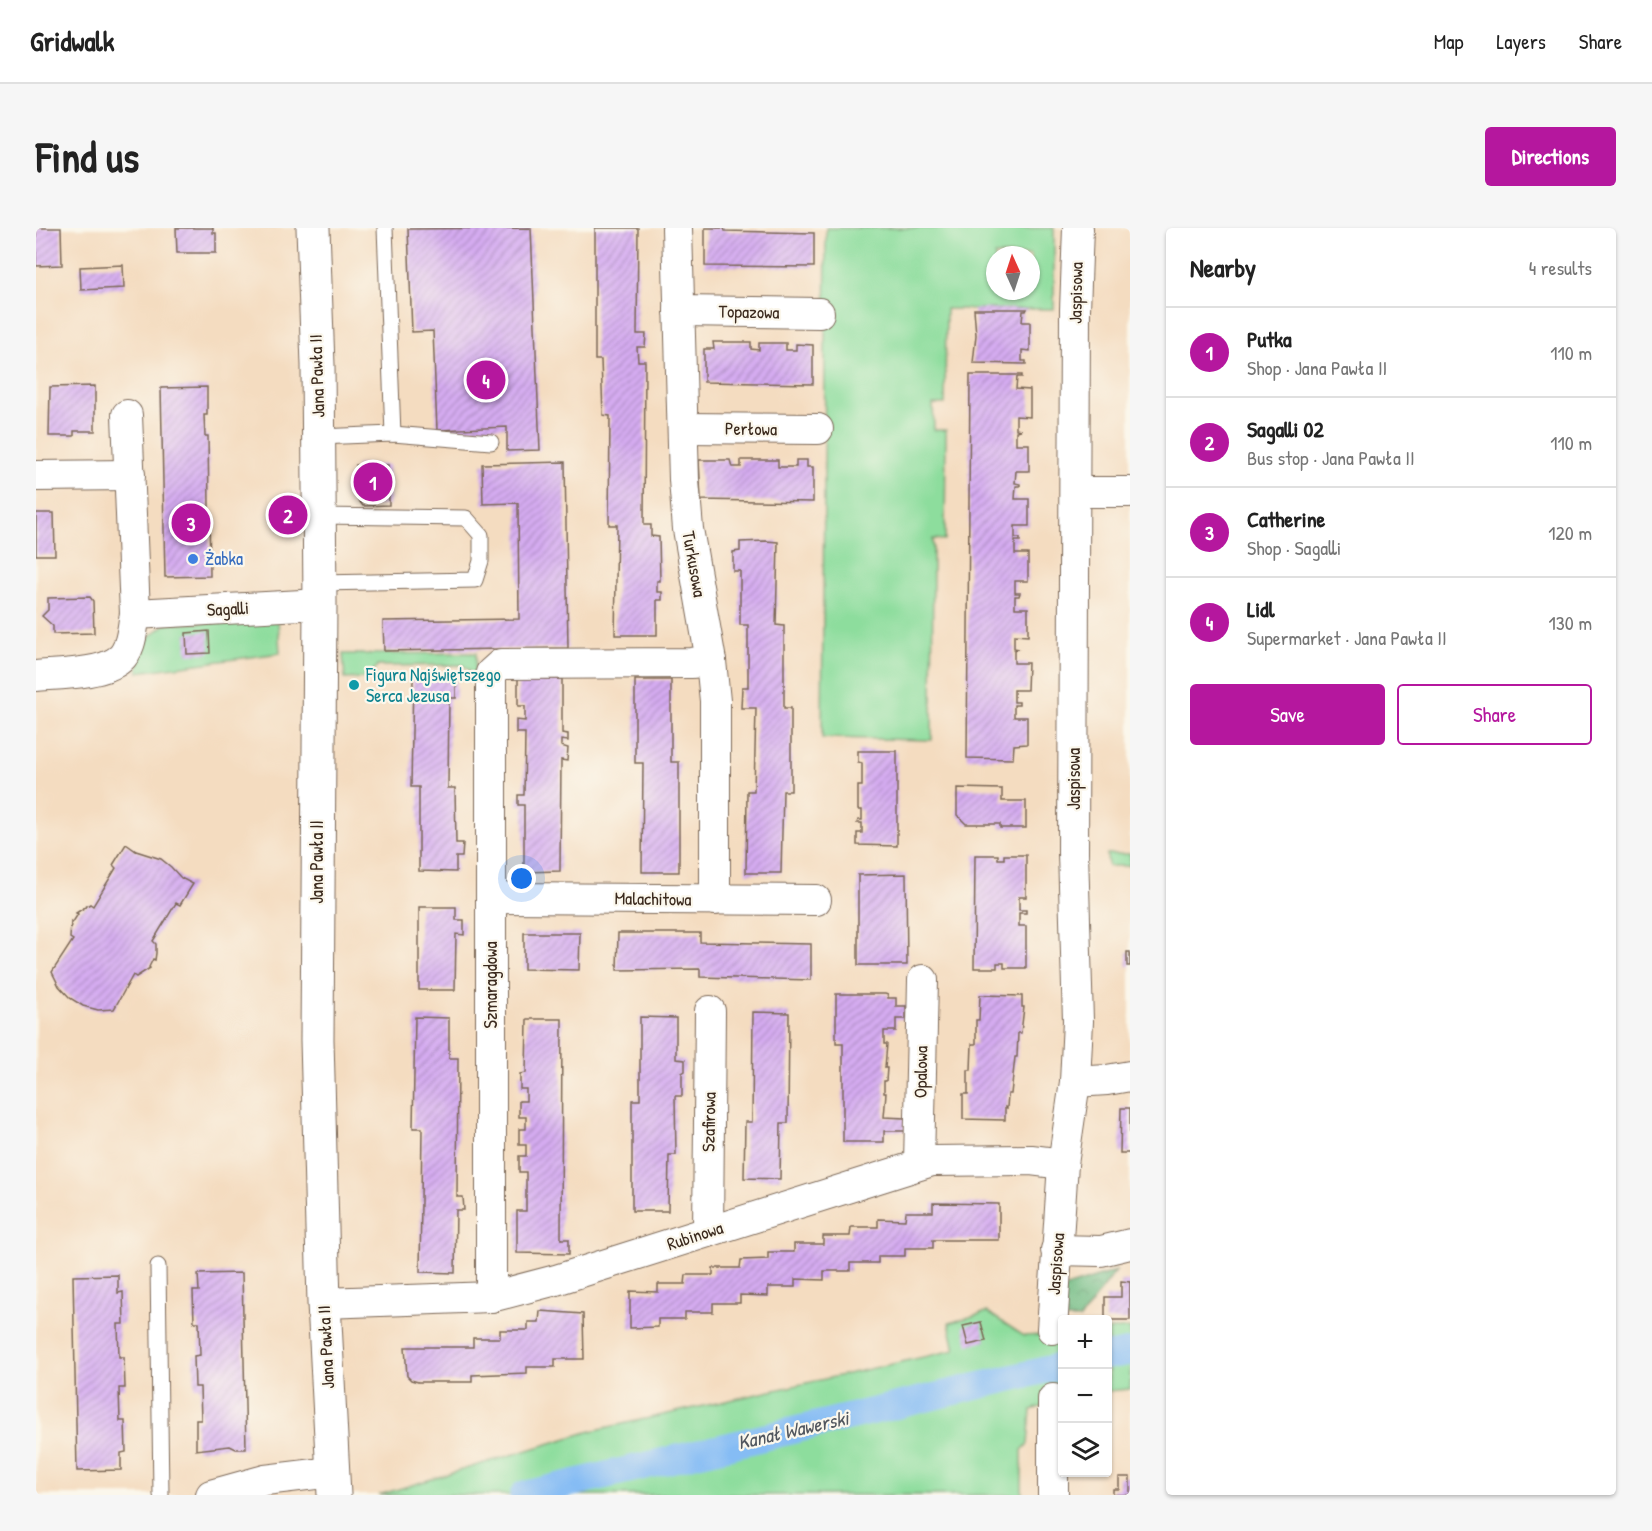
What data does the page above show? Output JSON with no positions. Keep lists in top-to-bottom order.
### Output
{
  "streets": {
    "street": [
      "Jaspisowa",
      "Topazowa",
      "Jana Pawła II",
      "Perłowa",
      "Turkusowa",
      "Sagalli",
      "Malachitowa",
      "Szmaragdowa",
      "Opalowa",
      "Szafirowa",
      "Rubinowa"
    ]
  },
  "crossings": [
    ["Jaspisowa", "Rubinowa"],
    ["Topazowa", "Turkusowa"],
    ["Jana Pawła II", "Sagalli"],
    ["Jana Pawła II", "Rubinowa"],
    ["Perłowa", "Turkusowa"],
    ["Turkusowa", "Malachitowa"],
    ["Turkusowa", "Szmaragdowa"],
    ["Malachitowa", "Szmaragdowa"],
    ["Szmaragdowa", "Rubinowa"],
    ["Opalowa", "Rubinowa"],
    ["Szafirowa", "Rubinowa"]
  ],
  "water": ["Kanał Wawerski"],
  "places": ["Żabka", "Figura Najświętszego Serca Jezusa"],
  "north": "top",
  "page": {
    "header": "Gridwalk",
    "nav": ["Map", "Layers", "Share"],
    "buttons": [
      "Directions",
      ["Save", "Share"]
    ],
    "title": "Find us",
    "heading": ["Nearby", "4 results"],
    "list": [
      {
        "mark": "1",
        "name": "Putka",
        "note": "Shop · Jana Pawła II",
        "value": "110 m"
      },
      {
        "mark": "2",
        "name": "Sagalli 02",
        "note": "Bus stop · Jana Pawła II",
        "value": "110 m"
      },
      {
        "mark": "3",
        "name": "Catherine",
        "note": "Shop · Sagalli",
        "value": "120 m"
      },
      {
        "mark": "4",
        "name": "Lidl",
        "note": "Supermarket · Jana Pawła II",
        "value": "130 m"
      }
    ],
    "pins": [
      "4",
      "1",
      "2",
      "3"
    ],
    "map_buttons": ["+", "−"]
  }
}
